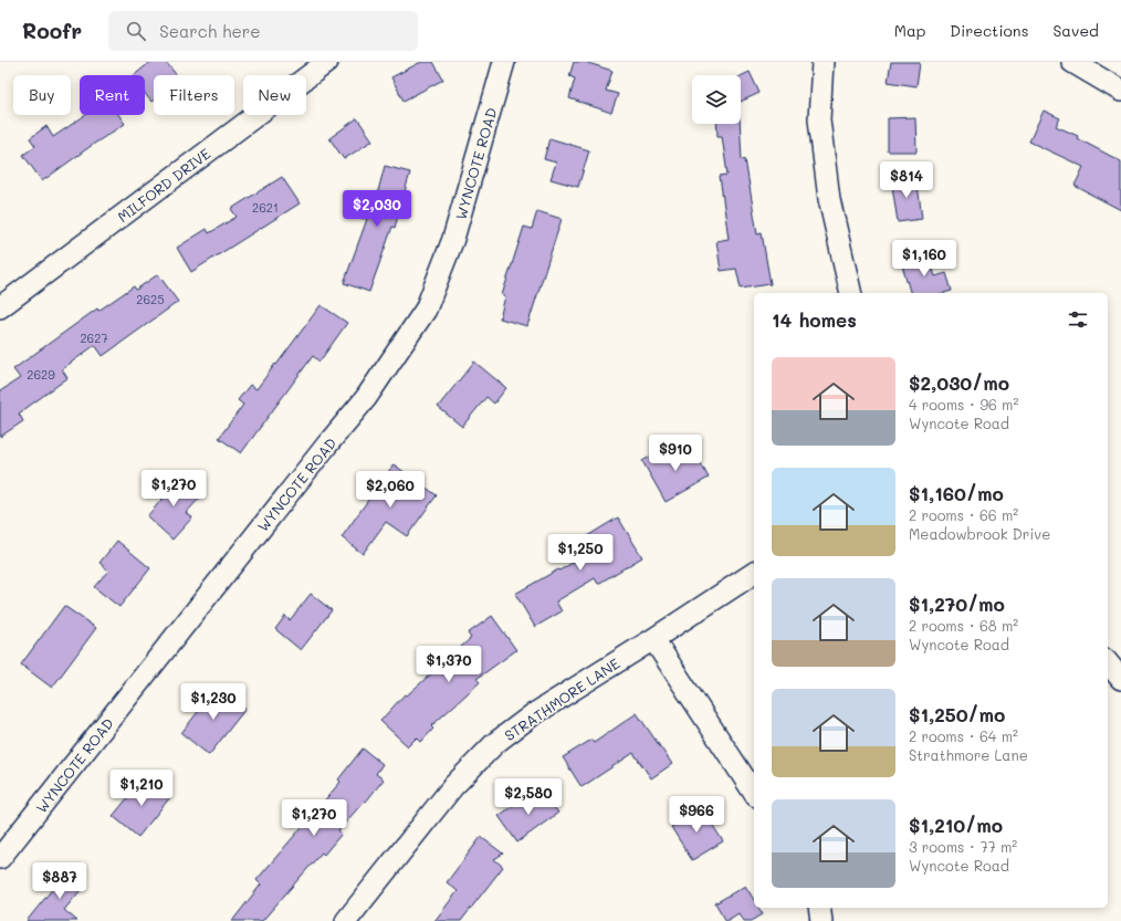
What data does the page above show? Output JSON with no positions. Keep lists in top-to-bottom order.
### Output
{
  "streets": {
    "street": ["WYNCOTE ROAD", "MILFORD DRIVE", "STRATHMORE LANE"]
  },
  "house_numbers": [
    "2621",
    "2625",
    "2627",
    "2629"
  ],
  "page": {
    "header": "Roofr",
    "search": "Search here",
    "nav": ["Map", "Directions", "Saved"],
    "chip": [
      "Buy",
      "Rent",
      "Filters",
      "New"
    ],
    "price": [
      "$814",
      "$2,030",
      "$1,160",
      "$910",
      "$1,270",
      "$2,060",
      "$1,250",
      "$1,370",
      "$1,230",
      "$1,210",
      "$2,580",
      "$966",
      "$1,270",
      "$887"
    ],
    "heading": "14 homes",
    "list": [
      {
        "name": "$2,030/mo",
        "note": "4 rooms · 96 m² · Wyncote Road"
      },
      {
        "name": "$1,160/mo",
        "note": "2 rooms · 66 m² · Meadowbrook Drive"
      },
      {
        "name": "$1,270/mo",
        "note": "2 rooms · 68 m² · Wyncote Road"
      },
      {
        "name": "$1,250/mo",
        "note": "2 rooms · 64 m² · Strathmore Lane"
      },
      {
        "name": "$1,210/mo",
        "note": "3 rooms · 77 m² · Wyncote Road"
      }
    ]
  }
}
